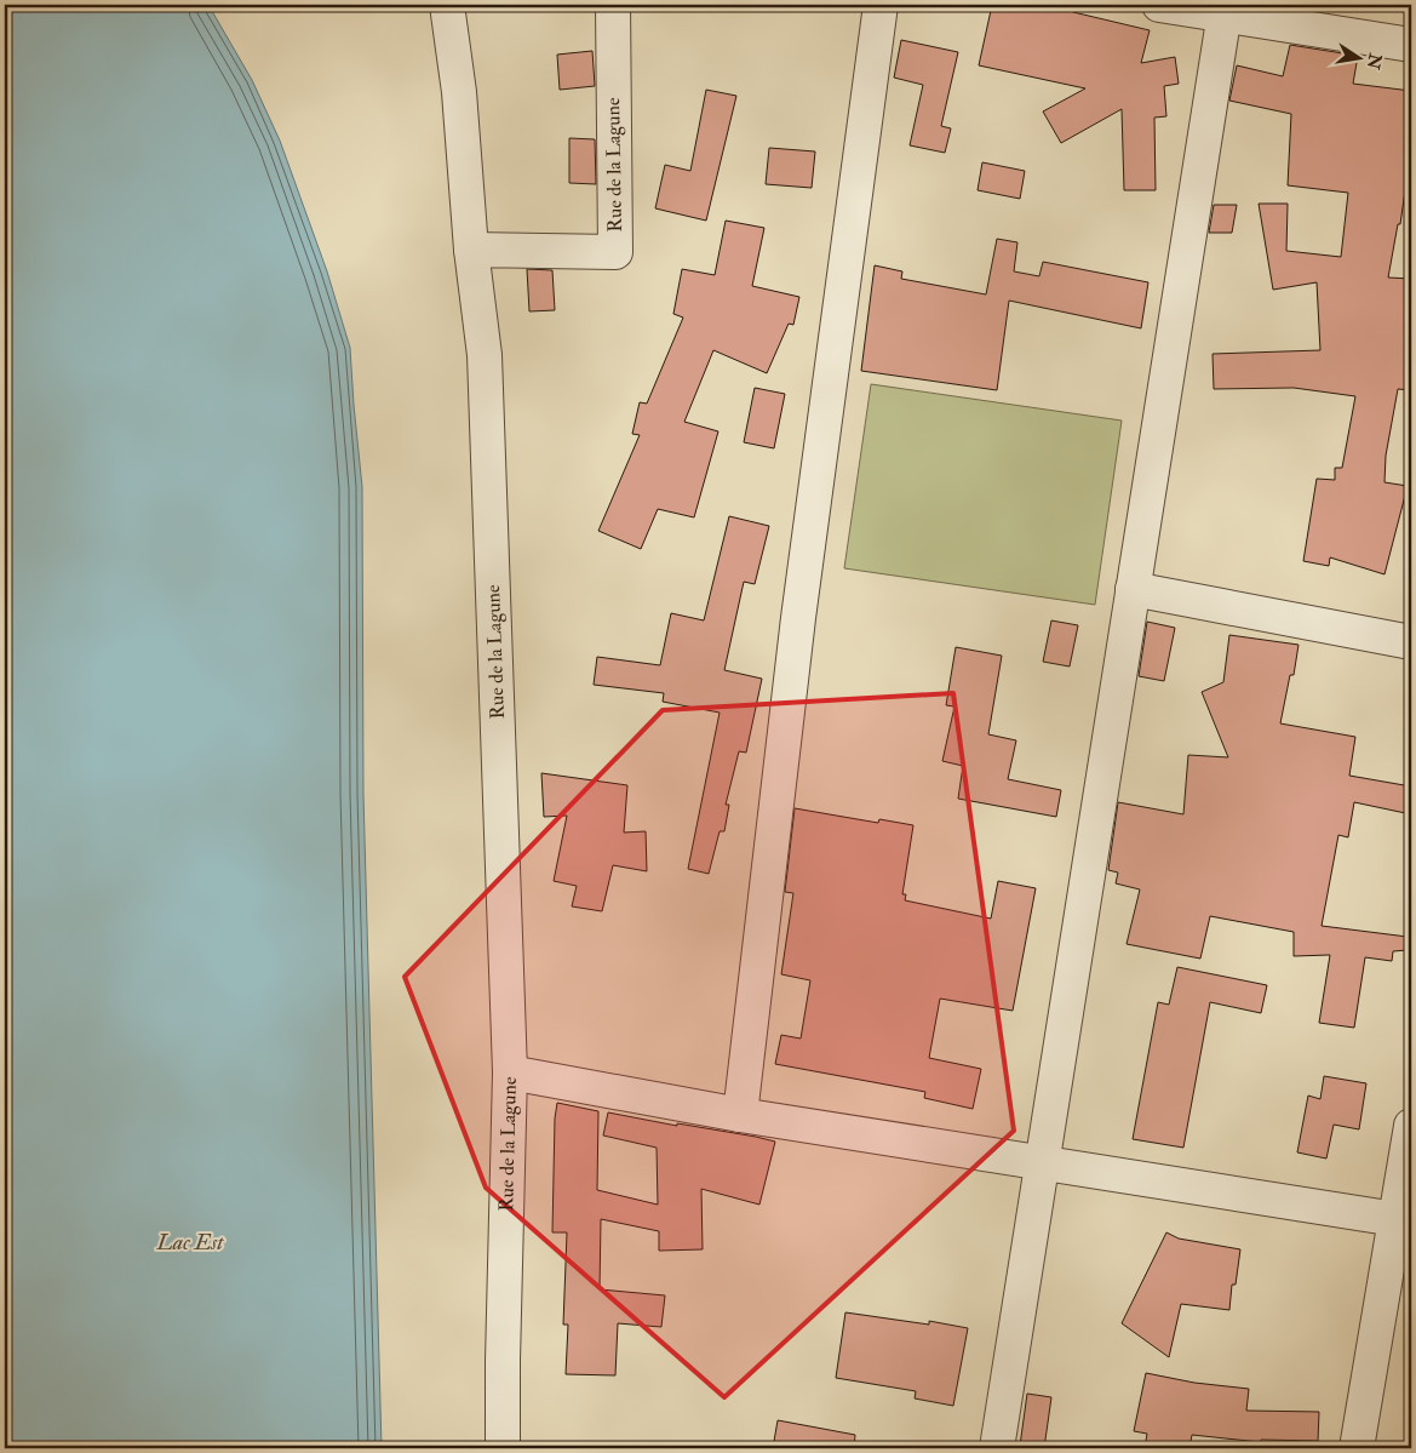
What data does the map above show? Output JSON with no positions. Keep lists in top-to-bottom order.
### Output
{
  "streets": {
    "street": ["Rue de la Lagune"]
  },
  "water": ["Lac Est"],
  "north": "right"
}
